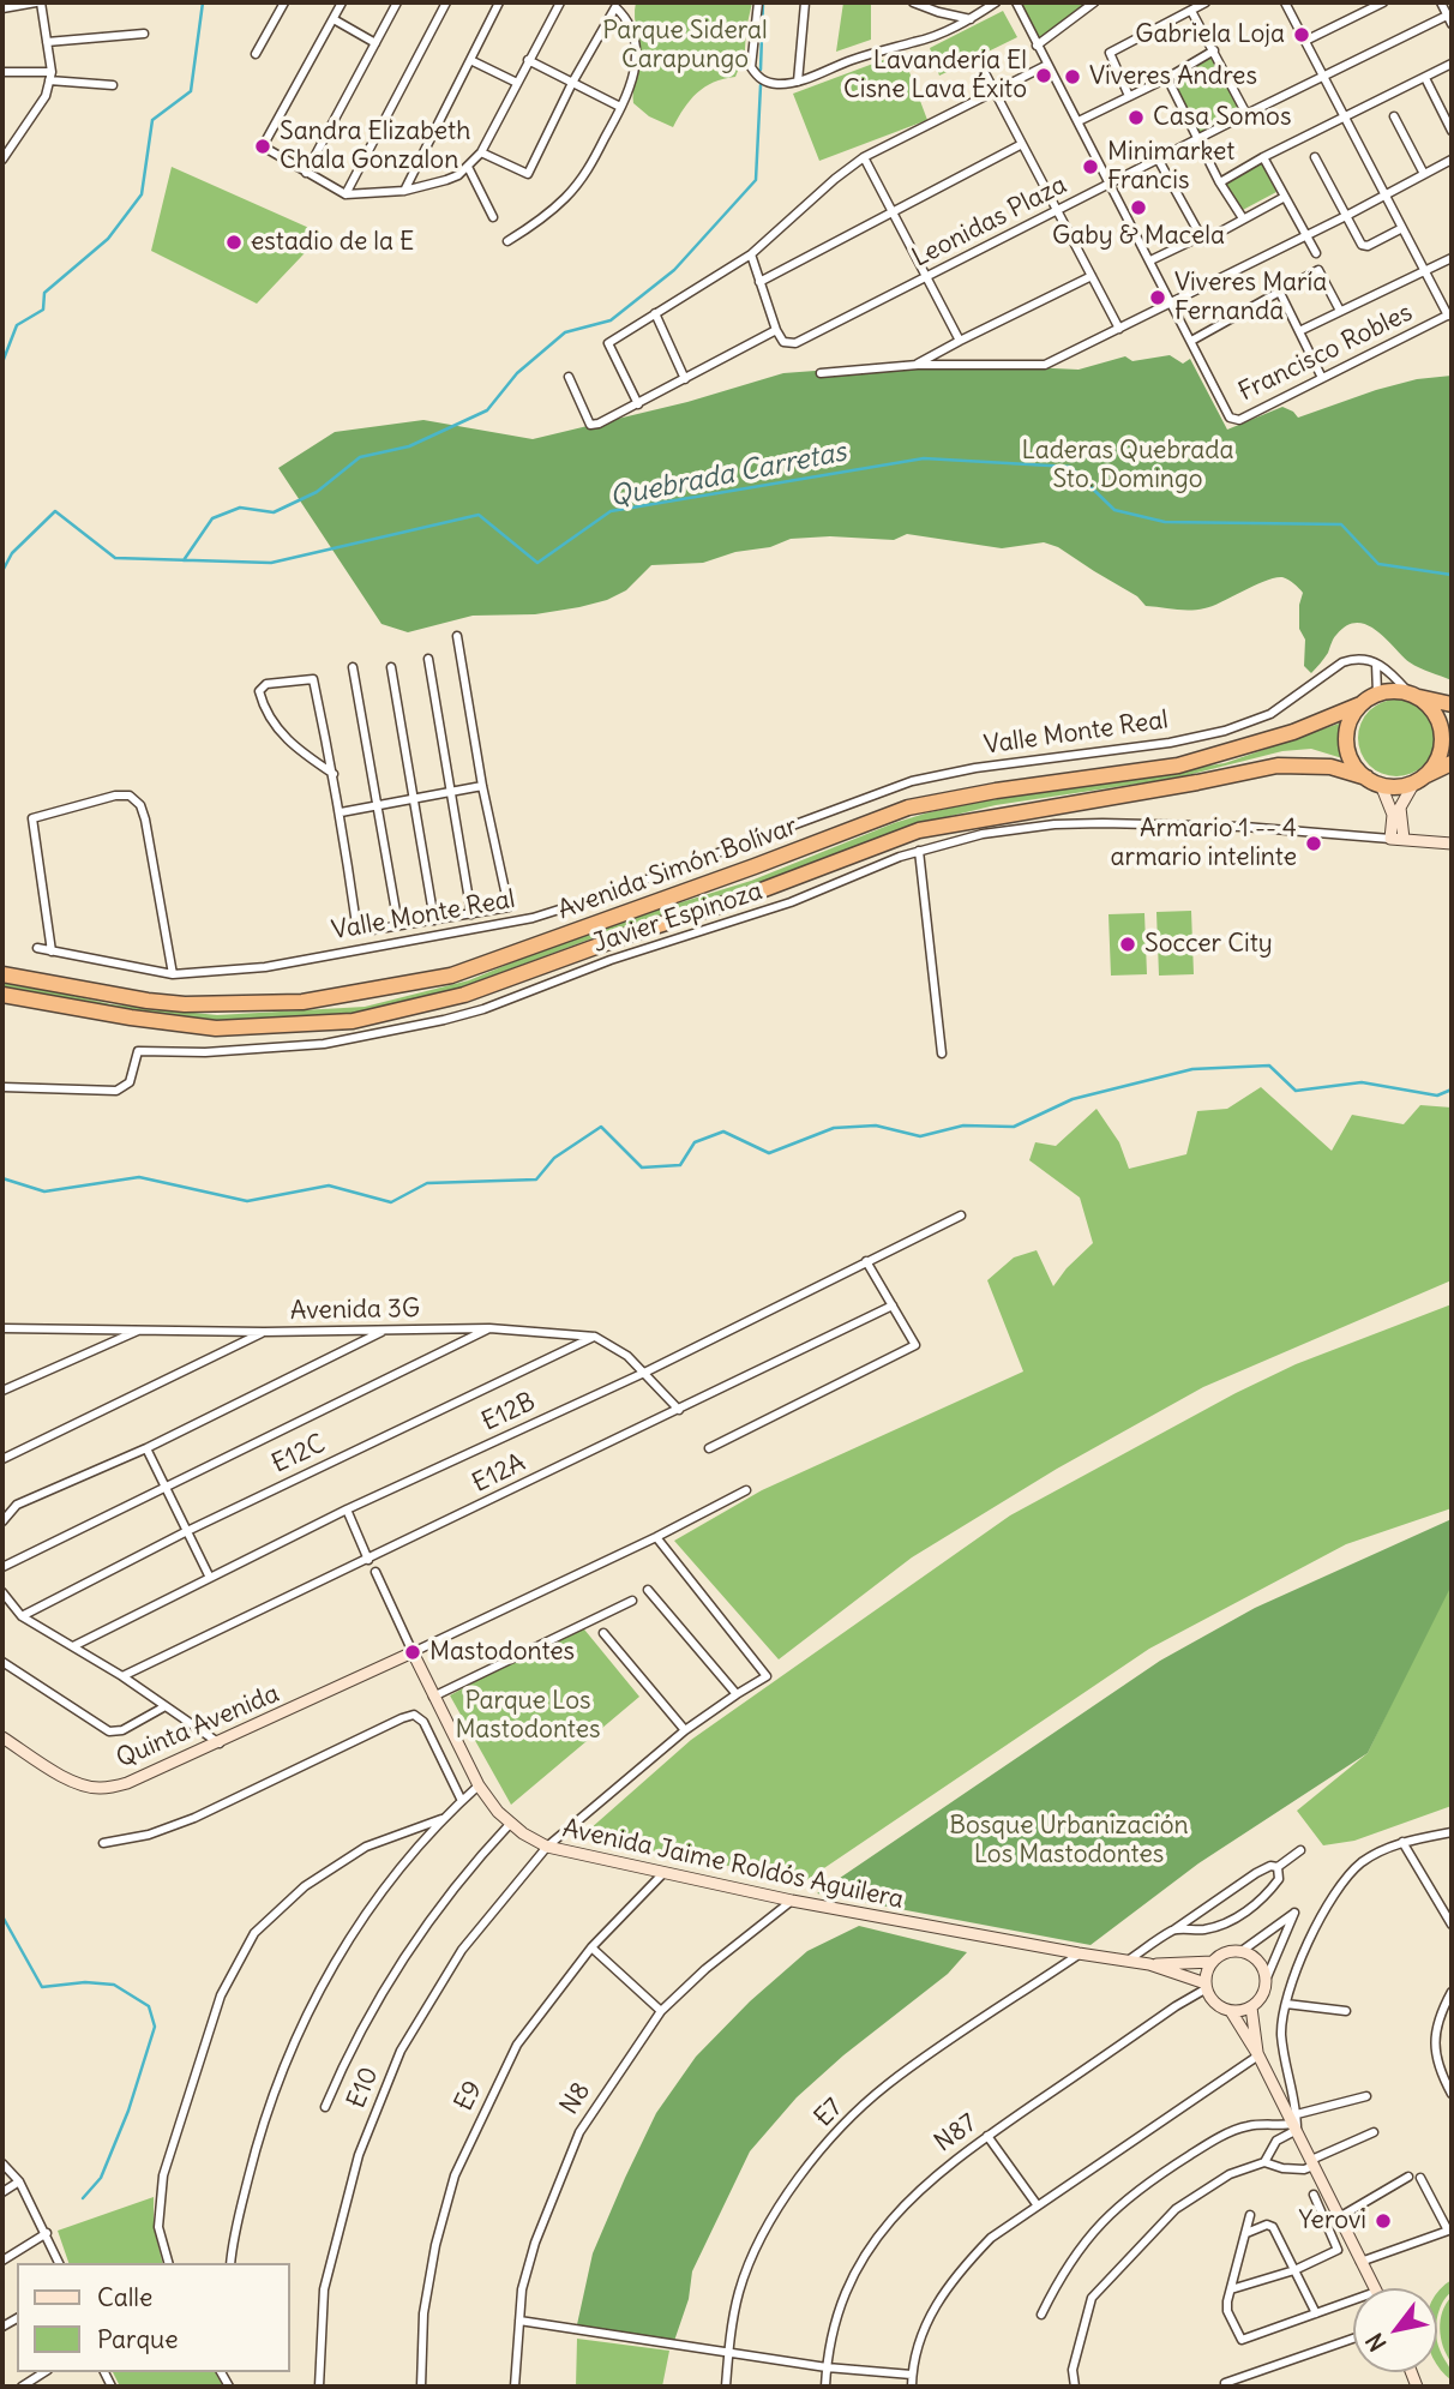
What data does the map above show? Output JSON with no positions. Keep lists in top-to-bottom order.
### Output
{
  "streets": {
    "highway": ["Avenida Simón Bolívar"],
    "street": [
      "Leonidas Plaza",
      "Francisco Robles",
      "Valle Monte Real",
      "Javier Espinoza",
      "Avenida 3G",
      "E12B",
      "E12C",
      "E12A",
      "Quinta Avenida",
      "Avenida Jaime Roldós Aguilera",
      "E10",
      "E9",
      "N8",
      "E7",
      "N87"
    ]
  },
  "crossings": [
    ["Leonidas Plaza", "Francisco Robles"],
    ["Avenida 3G", "E12B"],
    ["Avenida 3G", "E12C"],
    ["Avenida 3G", "E12A"],
    ["Quinta Avenida", "Avenida Jaime Roldós Aguilera"],
    ["Avenida Jaime Roldós Aguilera", "E10"],
    ["Avenida Jaime Roldós Aguilera", "E9"],
    ["Avenida Jaime Roldós Aguilera", "N8"],
    ["Avenida Jaime Roldós Aguilera", "E7"],
    ["Avenida Jaime Roldós Aguilera", "N87"]
  ],
  "water": ["Quebrada Carretas"],
  "parks": [
    "Parque Sideral Carapungo",
    "Laderas Quebrada Sto. Domingo",
    "Parque Los Mastodontes",
    "Bosque Urbanización Los Mastodontes"
  ],
  "places": [
    "Gabriela Loja",
    "Lavandería El Cisne Lava Éxito",
    "Viveres Andres",
    "Casa Somos",
    "Sandra Elizabeth Chala Gonzalon",
    "Minimarket Francis",
    "Gaby & Macela",
    "estadio de la E",
    "Viveres María Fernanda",
    "Armario 1 -- 4 armario intelinte",
    "Soccer City",
    "Mastodontes",
    "Yerovi"
  ],
  "legend": ["Calle", "Parque"],
  "north": "bottom left"
}
